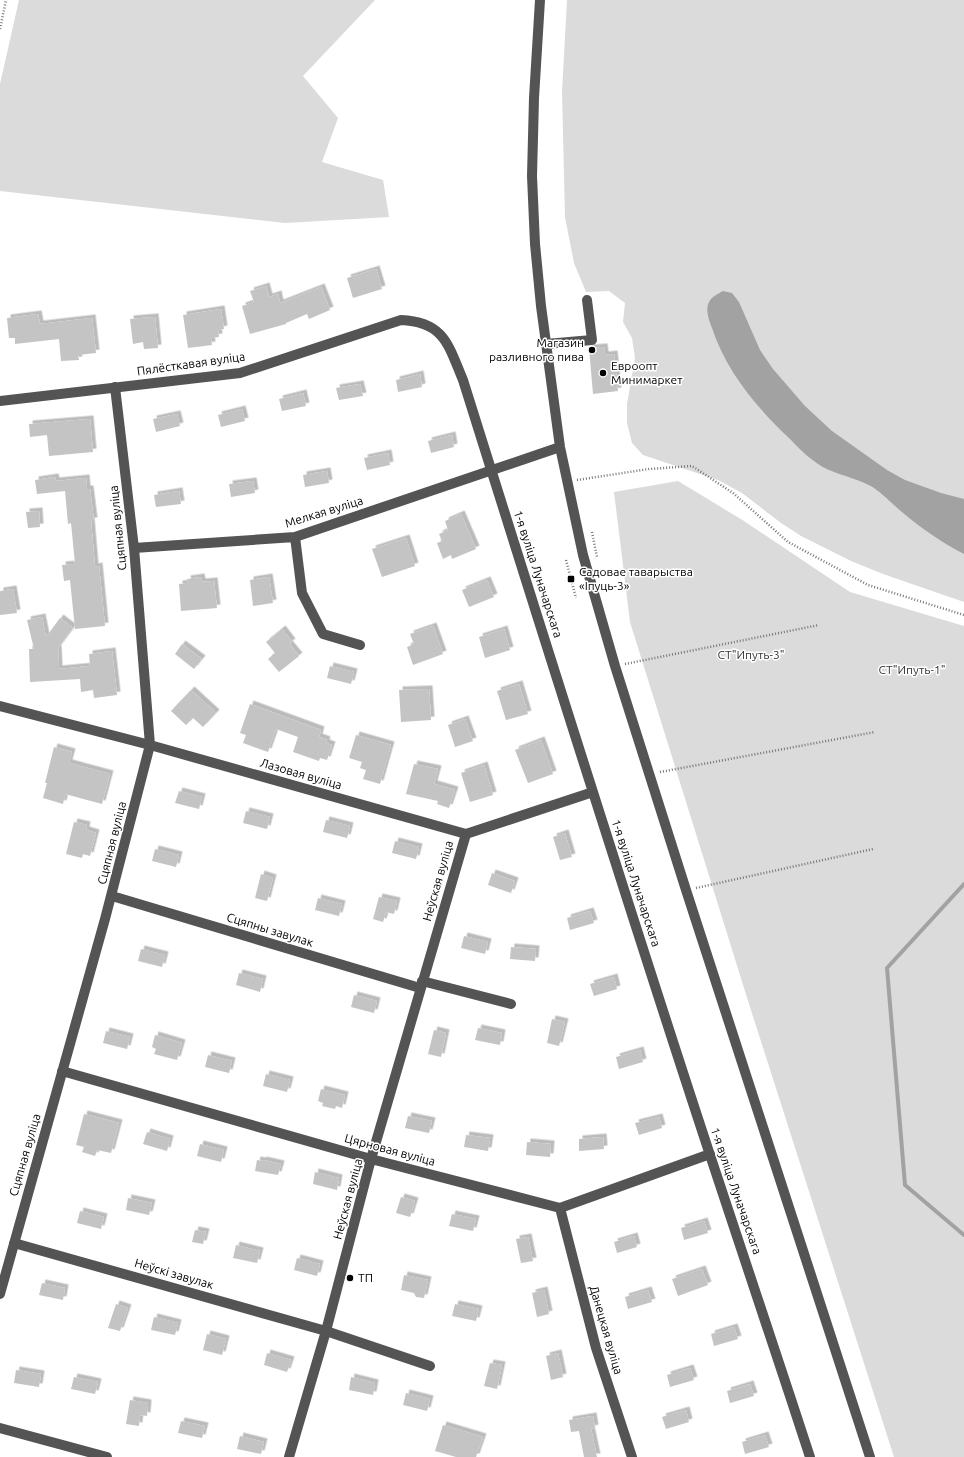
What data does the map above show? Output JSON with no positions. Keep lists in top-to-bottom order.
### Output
{
  "streets": {
    "street": [
      "Пялёсткавая вуліца",
      "Мелкая вуліца",
      "Сцяпная вуліца",
      "1-я вуліца Луначарскага",
      "Лазовая вуліца",
      "Неўская вуліца",
      "Сцяпны завулак",
      "Цярновая вуліца",
      "Неўскі завулак",
      "Данецкая вуліца"
    ]
  },
  "crossings": [
    ["Пялёсткавая вуліца", "Сцяпная вуліца"],
    ["Пялёсткавая вуліца", "1-я вуліца Луначарскага"],
    ["Мелкая вуліца", "Сцяпная вуліца"],
    ["Мелкая вуліца", "1-я вуліца Луначарскага"],
    ["Сцяпная вуліца", "Лазовая вуліца"],
    ["Сцяпная вуліца", "Сцяпны завулак"],
    ["Сцяпная вуліца", "Цярновая вуліца"],
    ["Сцяпная вуліца", "Неўскі завулак"],
    ["Лазовая вуліца", "Неўская вуліца"],
    ["Неўская вуліца", "Сцяпны завулак"],
    ["Неўская вуліца", "Цярновая вуліца"],
    ["Неўская вуліца", "Неўскі завулак"],
    ["Цярновая вуліца", "Данецкая вуліца"]
  ],
  "parks": ["СТ\"Ипуть-3\"", "СТ\"Ипуть-1\""],
  "places": {
    "other": ["Магазин разливного пива", "Евроопт Минимаркет", "ТП"],
    "transit": ["Садовае таварыства «Іпуць-3»"]
  }
}
